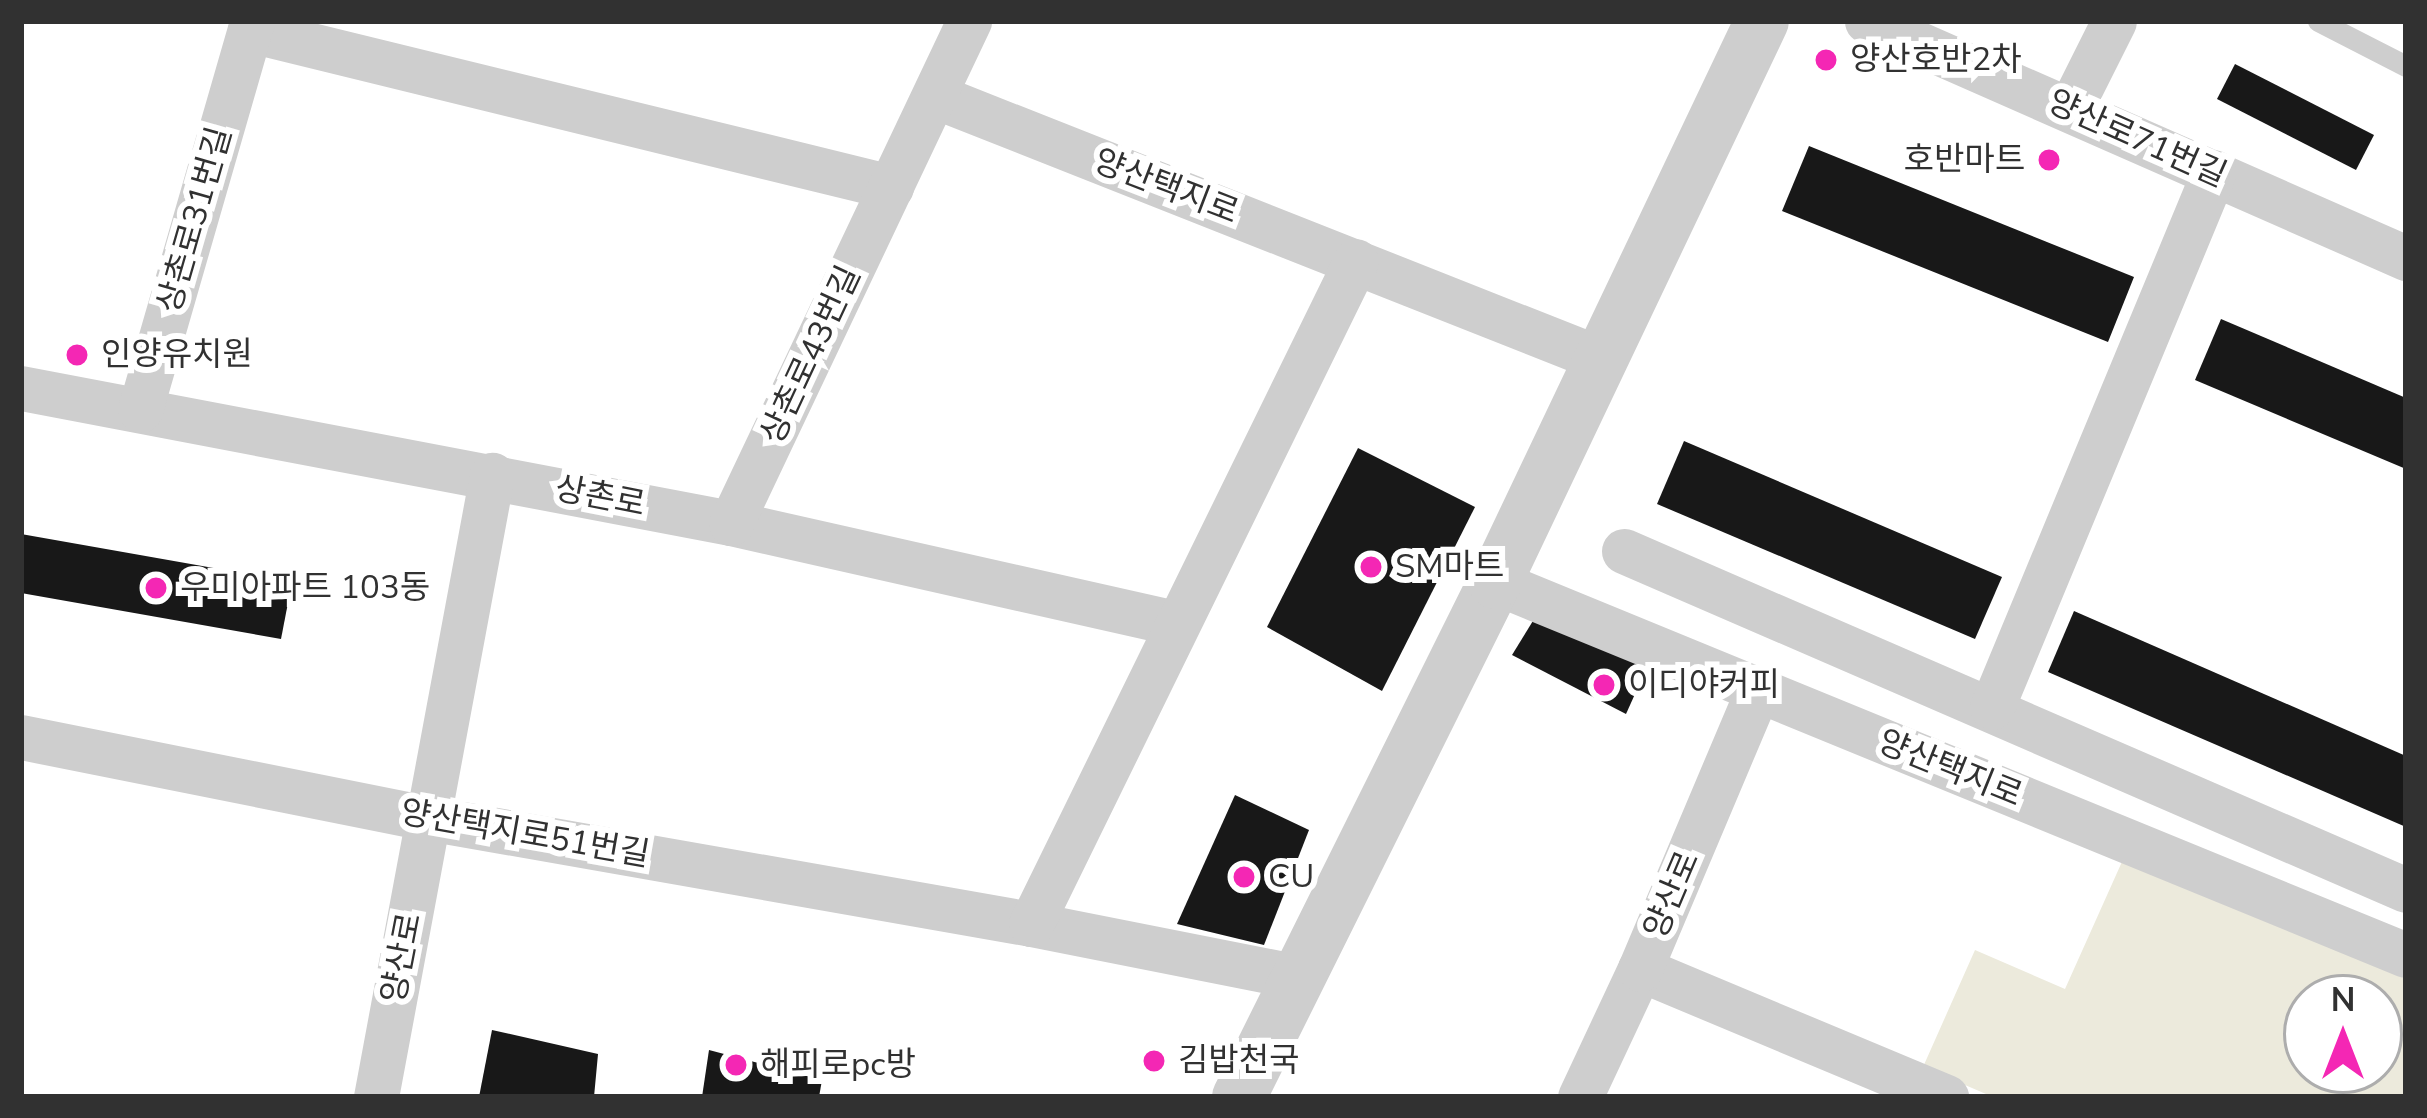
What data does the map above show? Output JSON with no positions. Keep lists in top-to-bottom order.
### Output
{
  "streets": {
    "street": [
      "양산로71번길",
      "양산택지로",
      "상촌로31번길",
      "상촌로43번길",
      "상촌로",
      "양산택지로51번길",
      "양산로"
    ]
  },
  "crossings": [
    ["양산택지로", "상촌로43번길"],
    ["양산택지로", "양산로"],
    ["상촌로31번길", "상촌로43번길"],
    ["상촌로31번길", "상촌로"],
    ["상촌로43번길", "상촌로"],
    ["상촌로", "양산로"],
    ["양산택지로51번길", "양산로"]
  ],
  "places": [
    "양산호반2차",
    "호반마트",
    "인양유치원",
    "SM마트",
    "우미아파트 103동",
    "이디야커피",
    "CU",
    "김밥천국",
    "해피로pc방"
  ],
  "north": "top"
}
